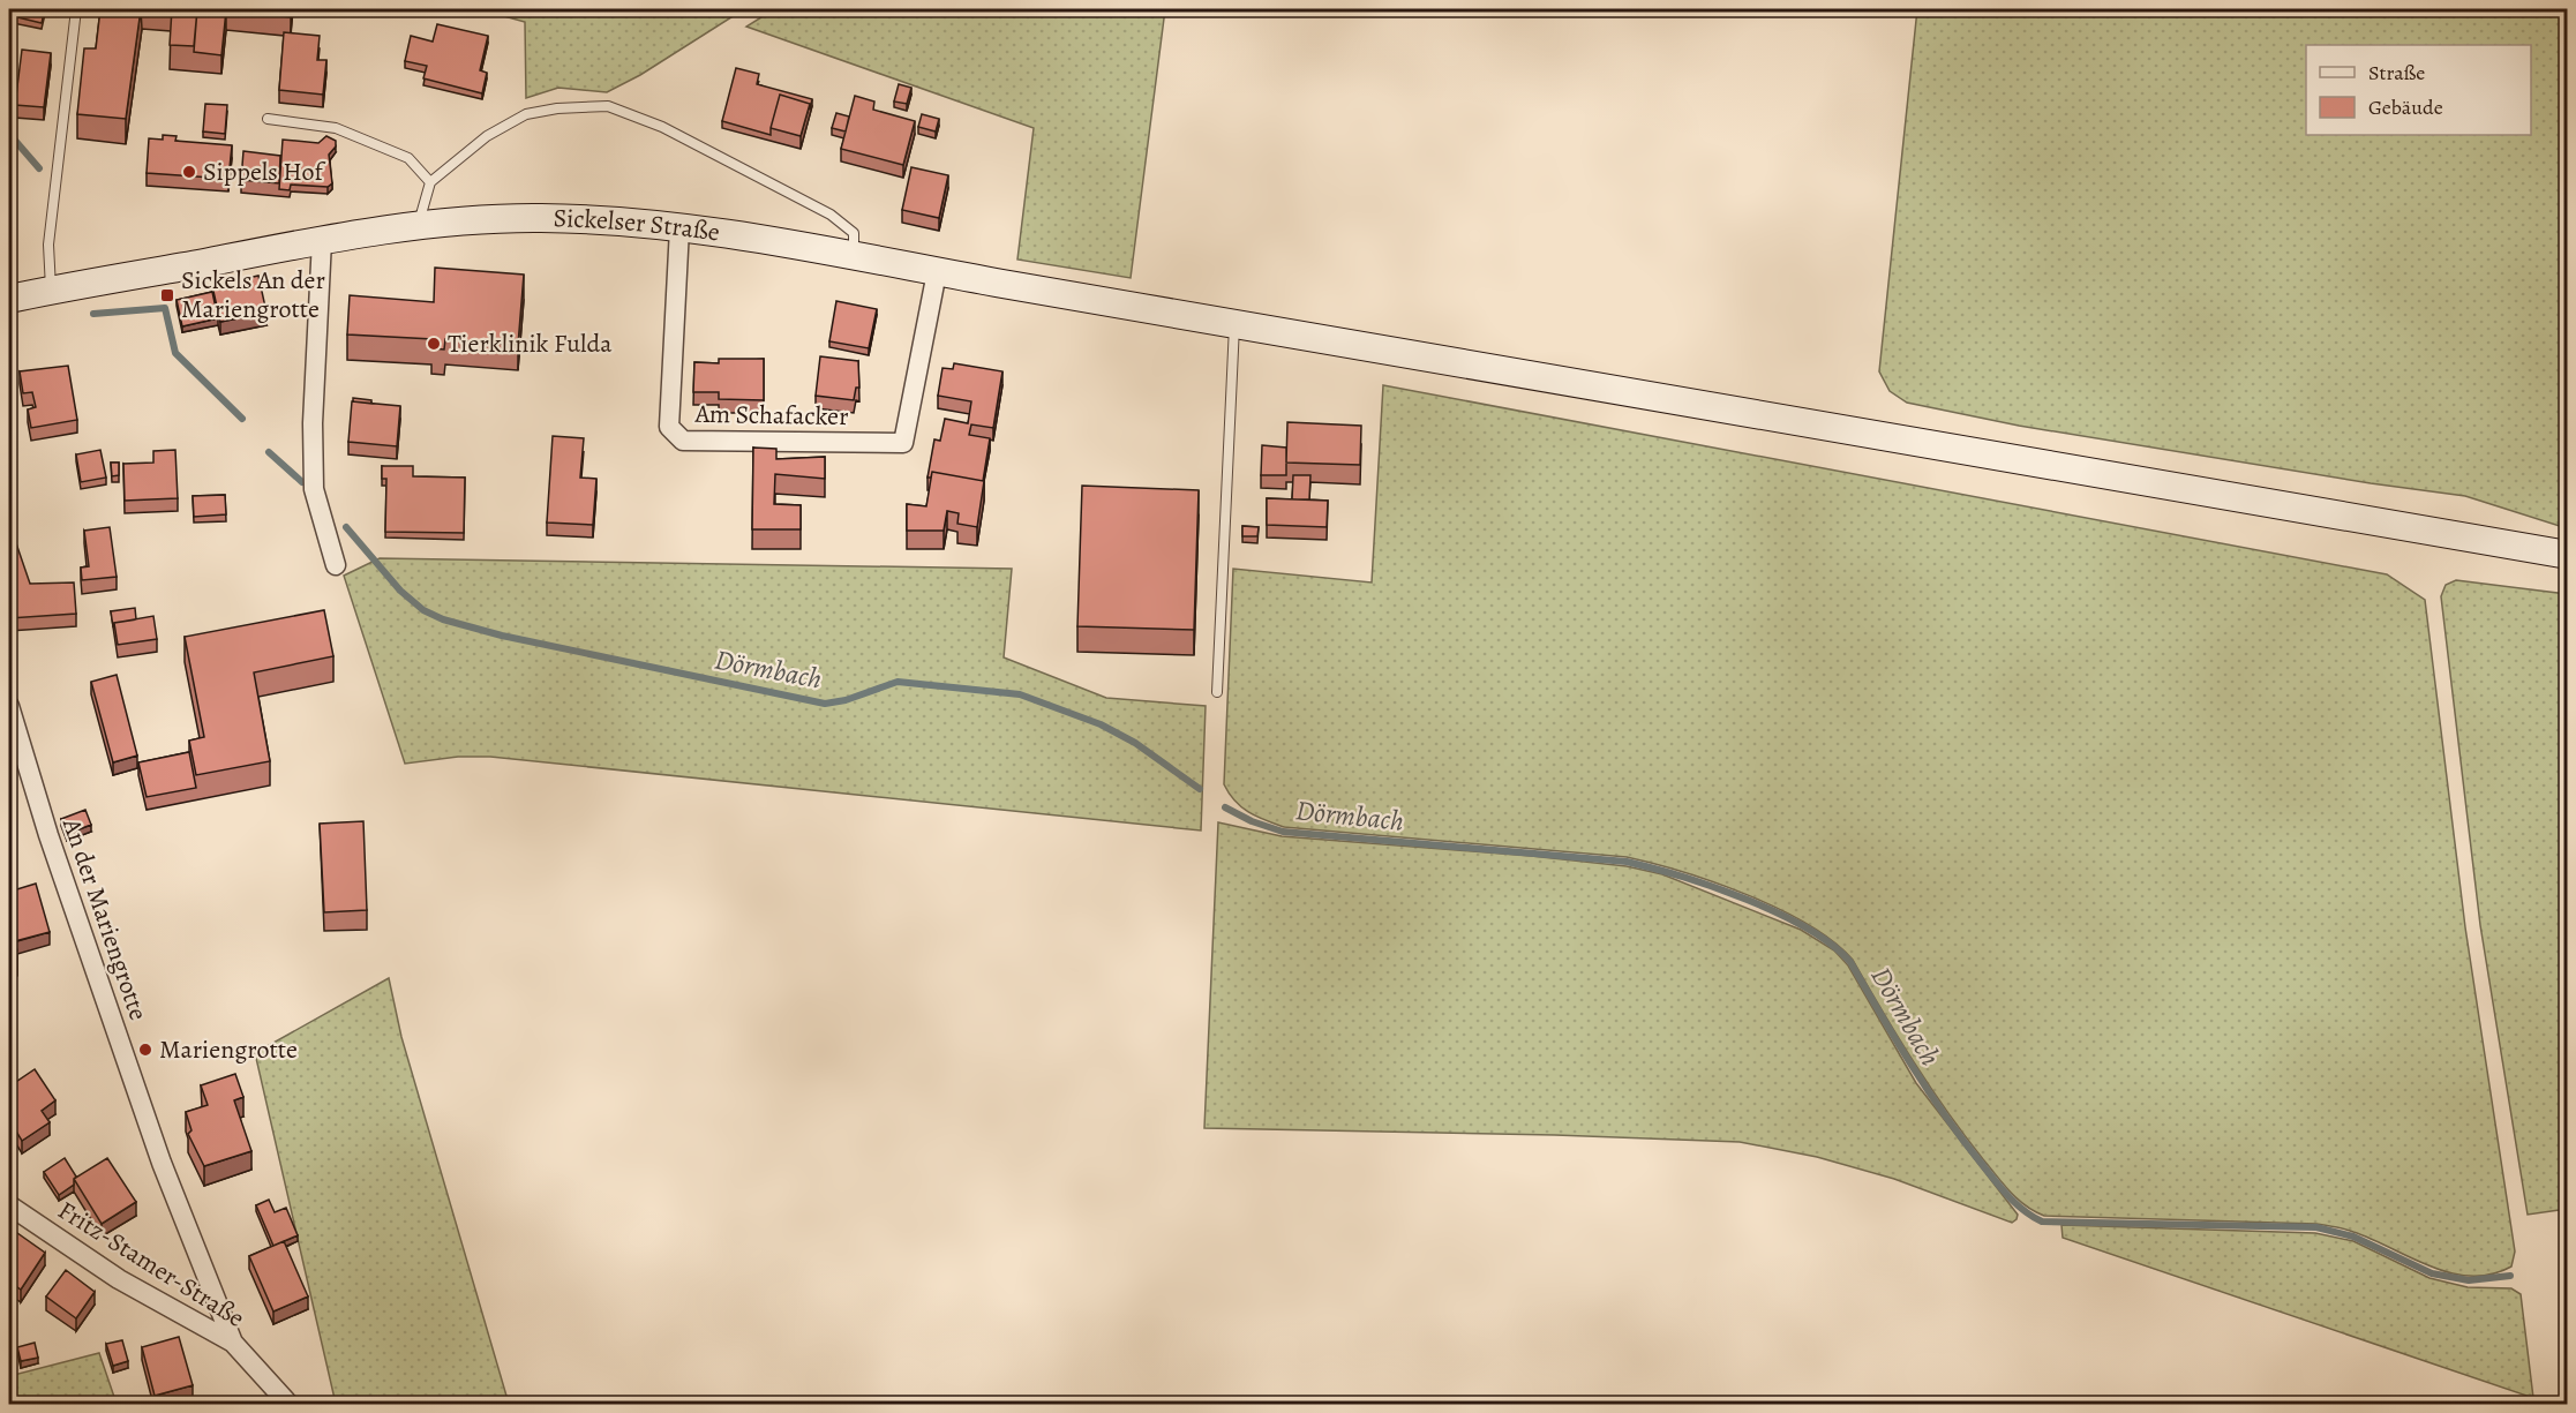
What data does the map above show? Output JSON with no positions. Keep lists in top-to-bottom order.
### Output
{
  "streets": {
    "main road": ["Sickelser Straße"],
    "street": ["Am Schafacker", "An der Mariengrotte", "Fritz-Stamer-Straße"]
  },
  "crossings": [
    ["Sickelser Straße", "Am Schafacker"],
    ["An der Mariengrotte", "Fritz-Stamer-Straße"]
  ],
  "water": ["Dörmbach"],
  "places": {
    "other": ["Sippels Hof", "Tierklinik Fulda", "Mariengrotte"],
    "transit": ["Sickels An der Mariengrotte"]
  },
  "legend": ["Straße", "Gebäude"]
}
